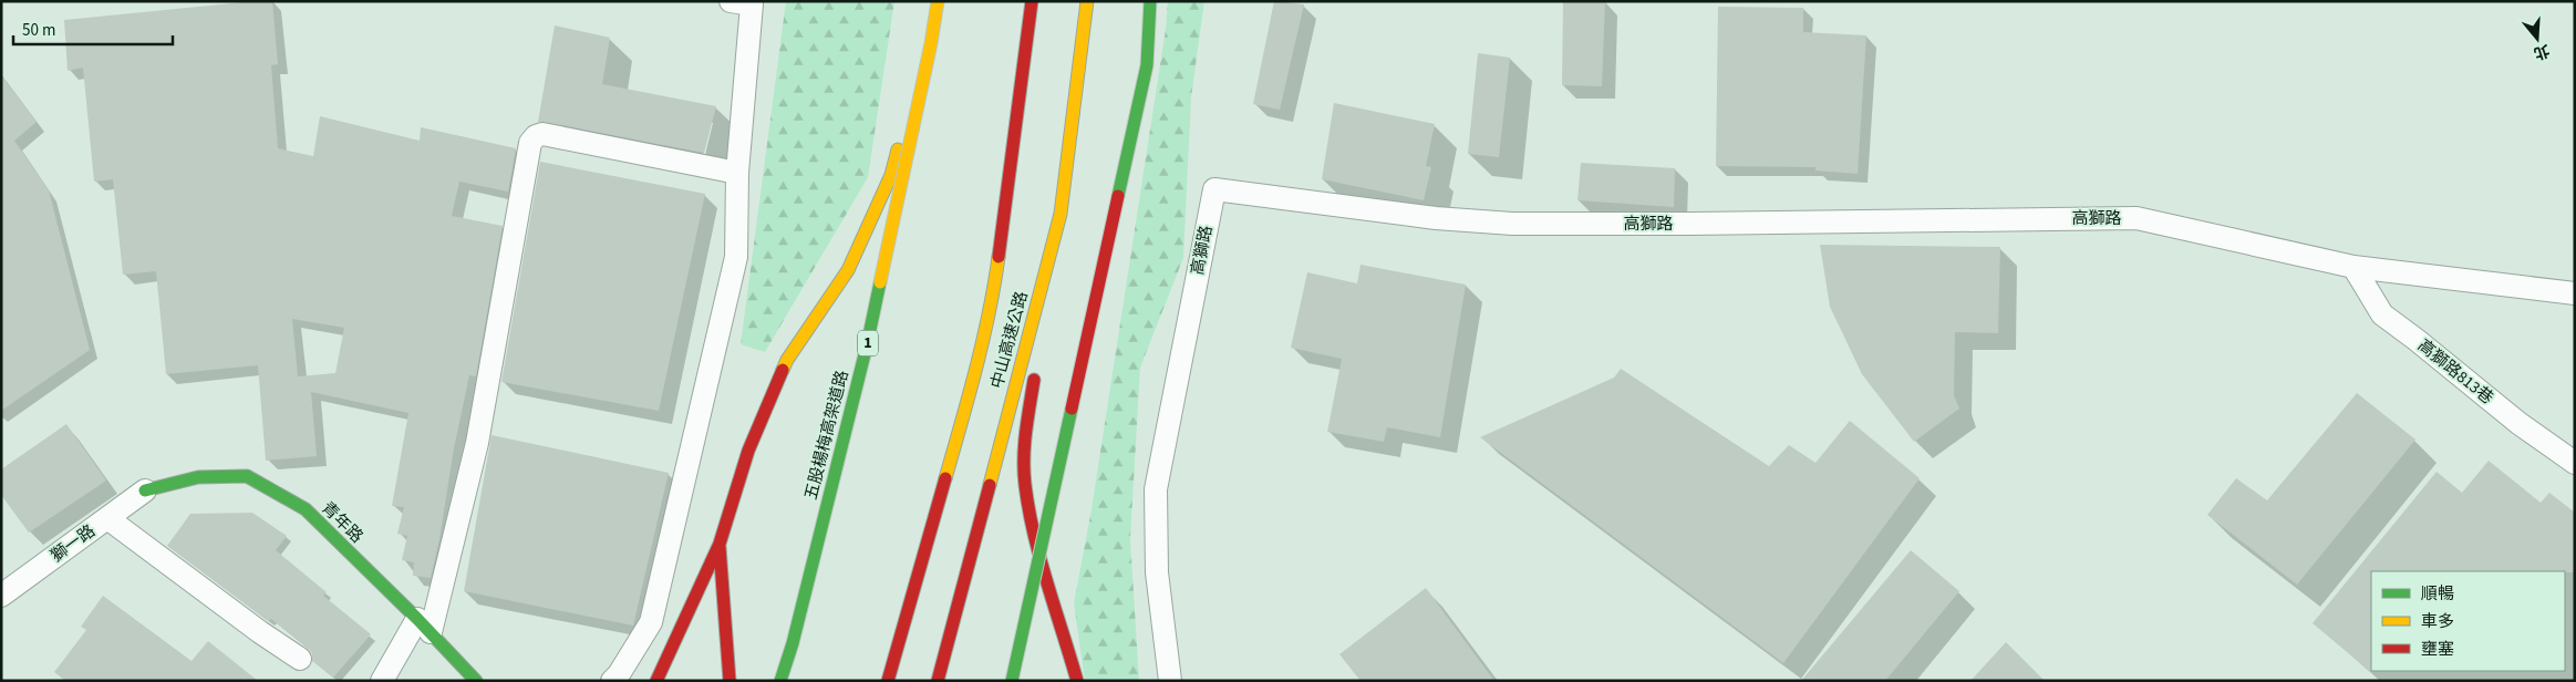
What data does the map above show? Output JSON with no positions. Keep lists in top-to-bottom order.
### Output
{
  "streets": {
    "main road": [
      "中山高速公路",
      "1",
      "五股楊梅高架道路",
      "青年路"
    ],
    "street": ["高獅路", "高獅路813巷", "獅一路"]
  },
  "crossings": [
    ["高獅路", "高獅路813巷"],
    ["青年路", "獅一路"]
  ],
  "legend": ["順暢", "車多", "壅塞"],
  "scale_bar": "50 m",
  "north": "bottom"
}
